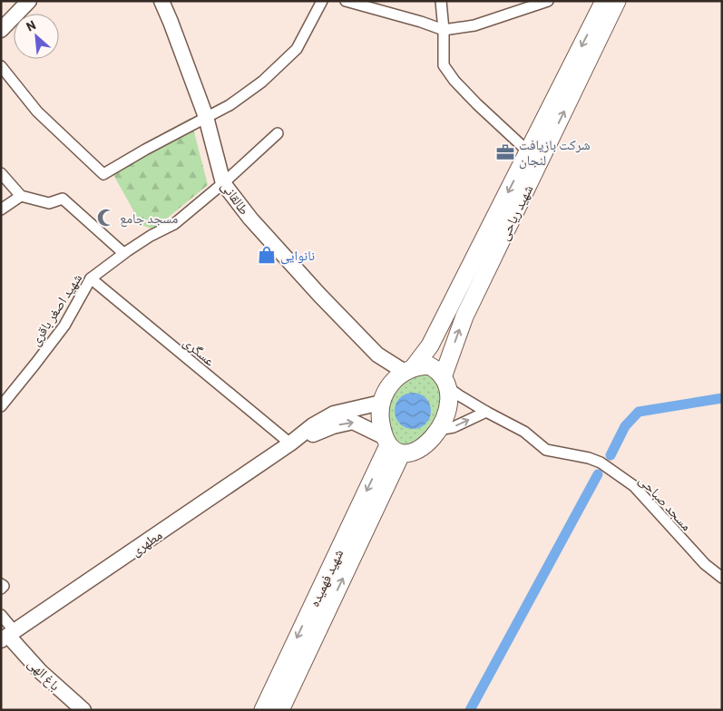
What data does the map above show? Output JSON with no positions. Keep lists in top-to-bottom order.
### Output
{
  "streets": {
    "main road": ["شهید ریاحی", "شهید فهمیده"],
    "street": [
      "طالقانی",
      "شهید اصغر باقری",
      "عسگری",
      "مسجد صباحی",
      "مطهری",
      "باغ الهی"
    ]
  },
  "crossings": [
    ["طالقانی", "شهید اصغر باقری"],
    ["شهید ریاحی", "مسجد صباحی"],
    ["شهید ریاحی", "شهید فهمیده"],
    ["شهید اصغر باقری", "عسگری"],
    ["عسگری", "مطهری"],
    ["مسجد صباحی", "شهید فهمیده"],
    ["مطهری", "باغ الهی"]
  ],
  "places": {
    "office": ["شرکت بازیافت لنجان"],
    "mosque": ["مسجد جامع"],
    "shop": ["نانوایی"]
  },
  "north": "top left"
}
